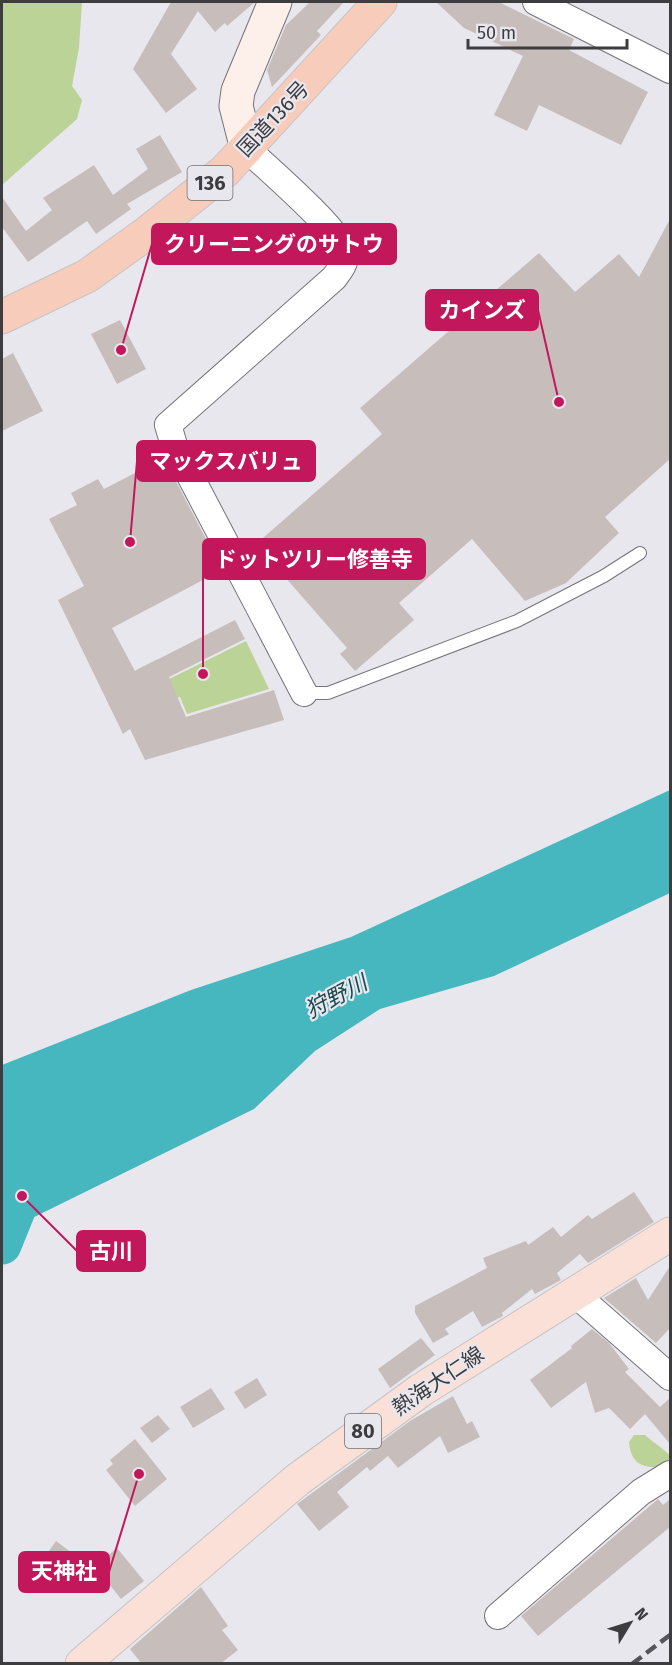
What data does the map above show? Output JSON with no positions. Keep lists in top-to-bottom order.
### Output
{
  "streets": {
    "highway": ["国道136号", "136"],
    "main road": ["熱海大仁線", "80"]
  },
  "water": ["狩野川"],
  "places": [
    "クリーニングのサトウ",
    "カインズ",
    "マックスバリュ",
    "ドットツリー修善寺",
    "古川",
    "天神社"
  ],
  "scale_bar": "50 m",
  "north": "top right"
}
